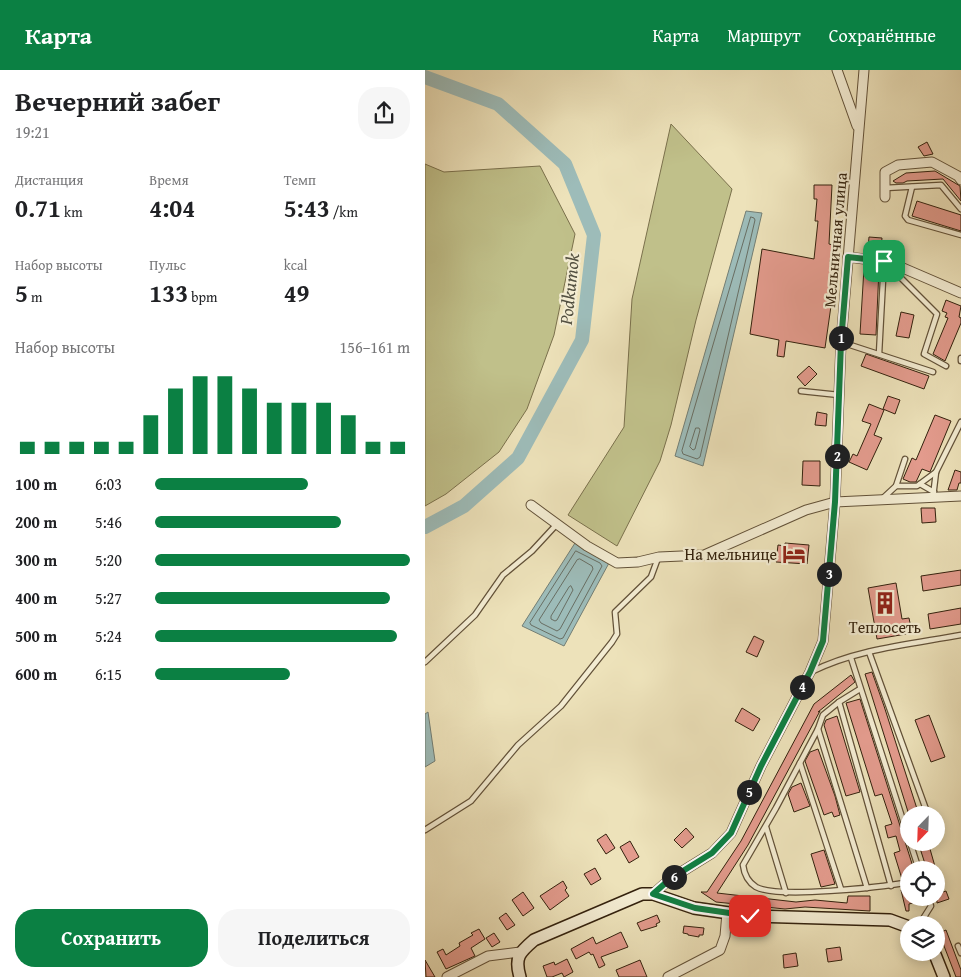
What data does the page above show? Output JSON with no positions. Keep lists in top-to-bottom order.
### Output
{
  "streets": {
    "street": ["Мельничная улица"]
  },
  "water": ["Podkumok"],
  "places": {
    "hotel": ["На мельнице"],
    "building": ["Теплосеть"]
  },
  "north": "bottom left",
  "page": {
    "header": "Карта",
    "nav": ["Карта", "Маршрут", "Сохранённые"],
    "heading": ["Вечерний забег", "19:21"],
    "stats": [
      ["Дистанция", "0.71 km"],
      ["Время", "4:04"],
      ["Темп", "5:43 /km"],
      ["Набор высоты", "5 m"],
      ["Пульс", "133 bpm"],
      ["kcal", "49"]
    ],
    "chart": ["Набор высоты", "156–161 m"],
    "pins": [
      "1",
      "2",
      "3",
      "4",
      "5",
      "6"
    ],
    "list": [
      {
        "name": "100 m",
        "note": "6:03"
      },
      {
        "name": "200 m",
        "note": "5:46"
      },
      {
        "name": "300 m",
        "note": "5:20"
      },
      {
        "name": "400 m",
        "note": "5:27"
      },
      {
        "name": "500 m",
        "note": "5:24"
      },
      {
        "name": "600 m",
        "note": "6:15"
      }
    ],
    "buttons": ["Сохранить", "Поделиться"]
  }
}
